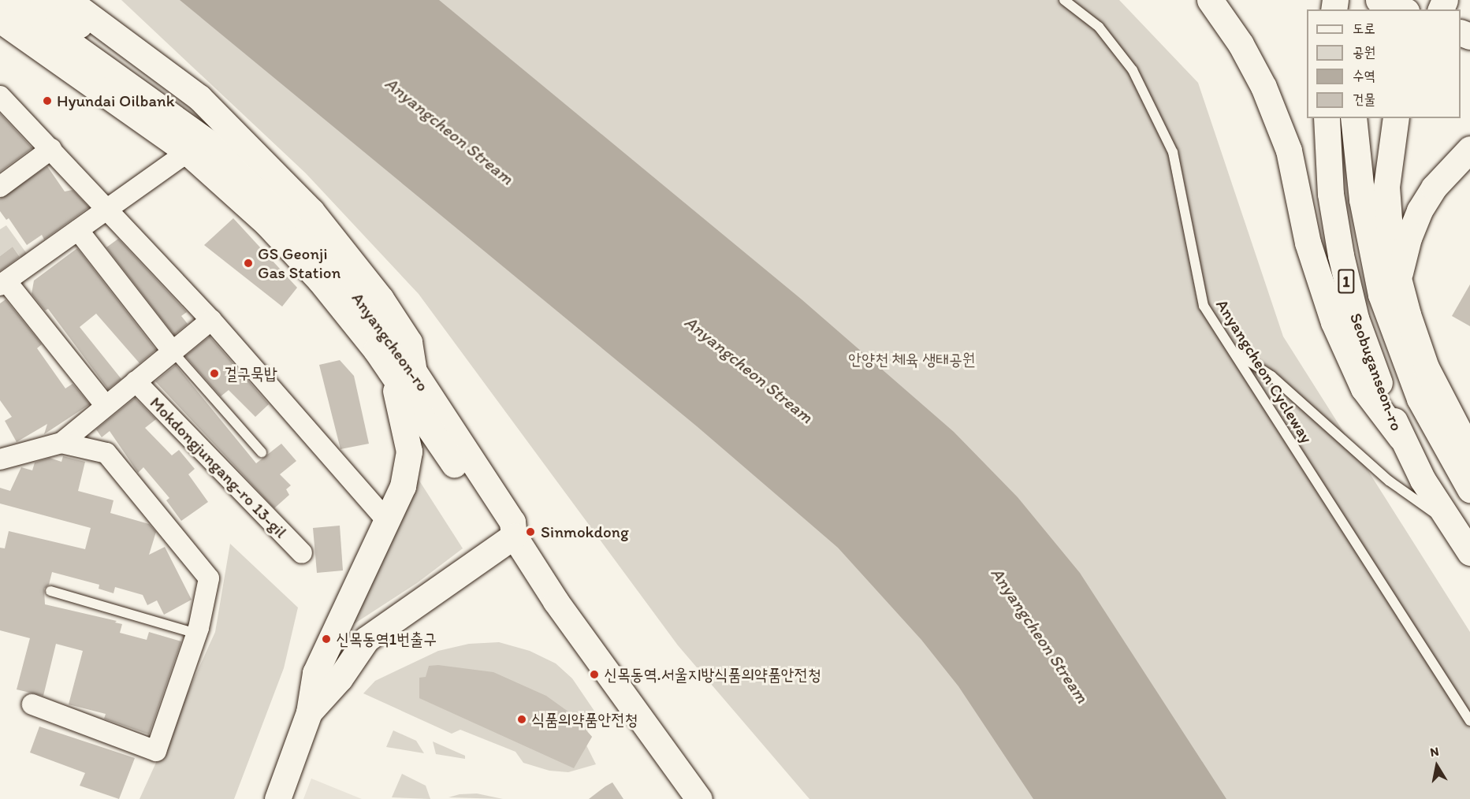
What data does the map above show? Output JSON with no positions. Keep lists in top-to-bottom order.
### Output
{
  "streets": {
    "main road": ["1", "Anyangcheon-ro", "Seobuganseon-ro"],
    "street": ["Mokdongjungang-ro 13-gil"],
    "lane": ["Anyangcheon Cycleway"]
  },
  "water": ["Anyangcheon Stream"],
  "parks": ["안양천 체육 생태공원"],
  "places": [
    "Hyundai Oilbank",
    "GS Geonji Gas Station",
    "걸구묵밥",
    "Sinmokdong",
    "신목동역1번출구",
    "신목동역.서울지방식품의약품안전청",
    "식품의약품안전청"
  ],
  "legend": [
    "도로",
    "공원",
    "수역",
    "건물"
  ],
  "north": "top"
}
